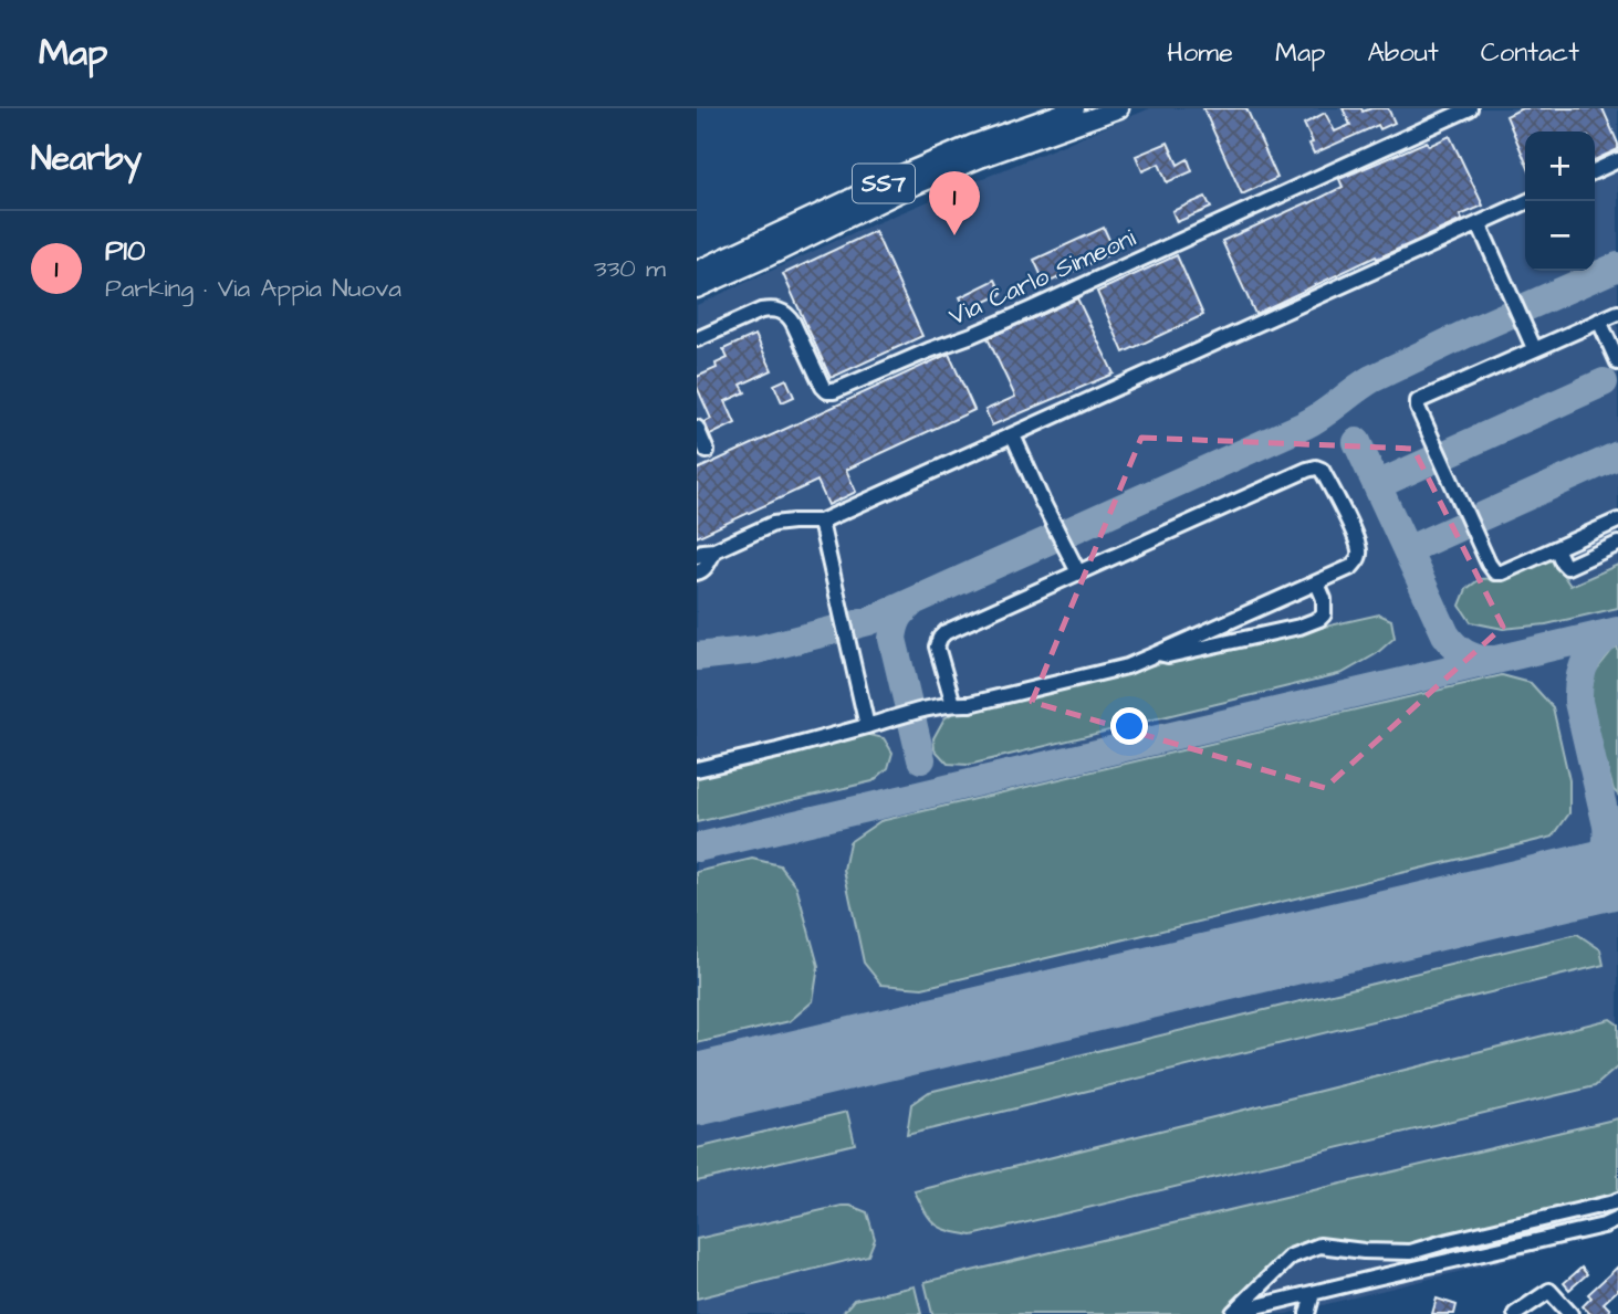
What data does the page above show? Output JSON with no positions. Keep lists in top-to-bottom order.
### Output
{
  "streets": {
    "main road": ["SS7"],
    "street": ["Via Carlo Simeoni"]
  },
  "page": {
    "header": "Map",
    "nav": [
      "Home",
      "Map",
      "About",
      "Contact"
    ],
    "heading": "Nearby",
    "map_buttons": ["+", "−"],
    "pins": "1",
    "list": [
      {
        "mark": "1",
        "name": "P10",
        "note": "Parking · Via Appia Nuova",
        "value": "330 m"
      }
    ]
  }
}
